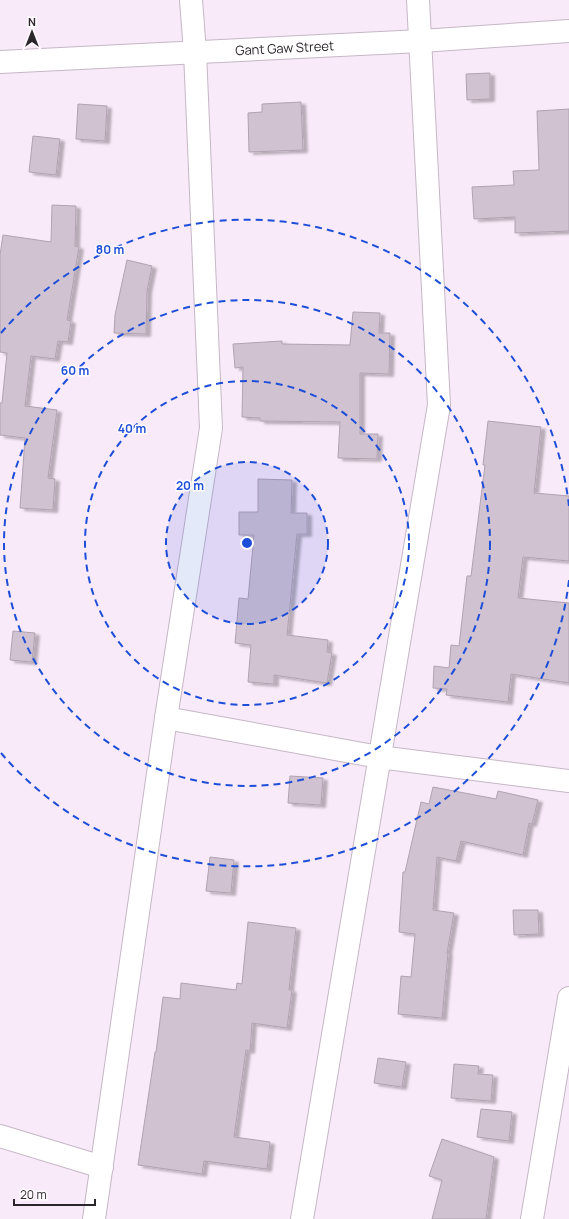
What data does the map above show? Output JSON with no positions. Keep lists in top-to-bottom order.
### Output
{
  "streets": {
    "street": ["Gant Gaw Street"]
  },
  "scale_bar": "20 m",
  "north": "top",
  "rings": [
    "80 m",
    "60 m",
    "40 m",
    "20 m"
  ]
}
